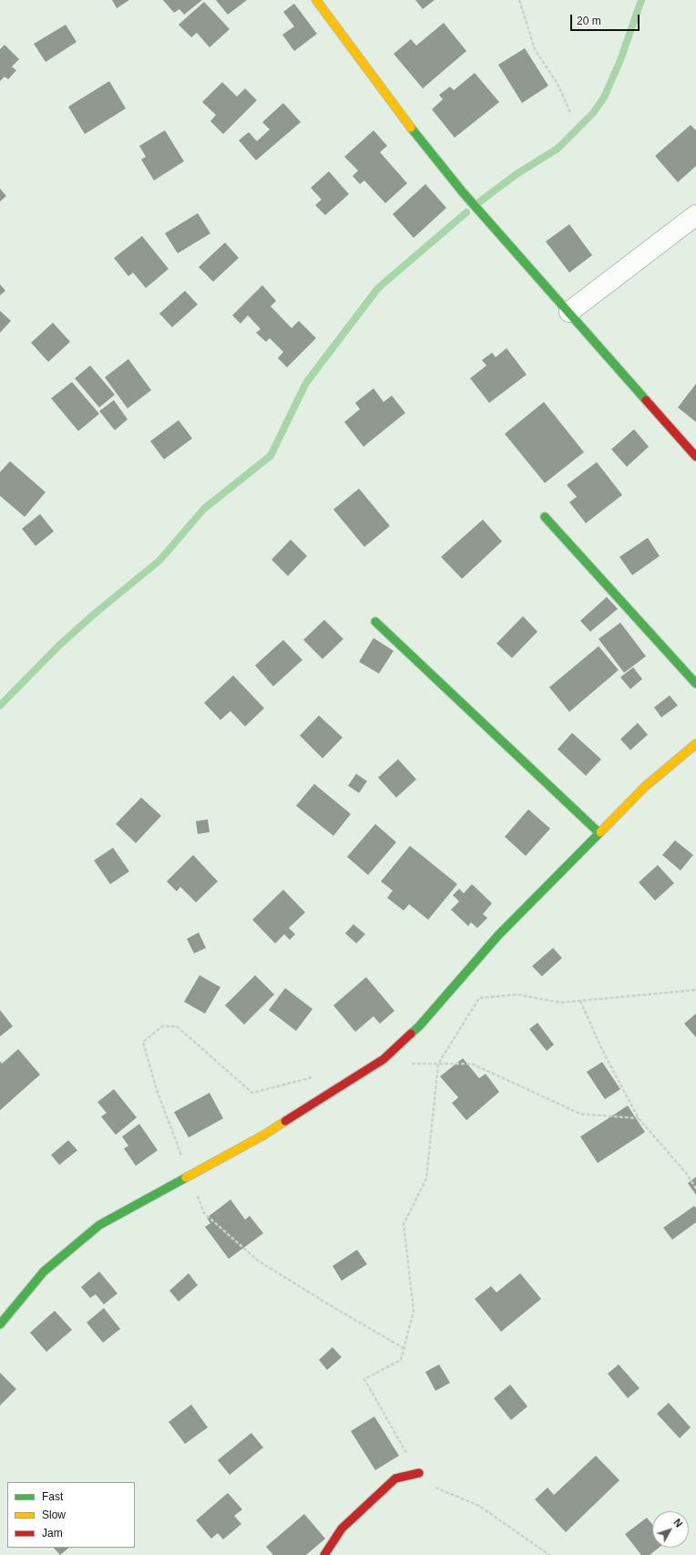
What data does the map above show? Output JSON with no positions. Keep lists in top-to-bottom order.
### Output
{
  "legend": ["Fast", "Slow", "Jam"],
  "scale_bar": "20 m",
  "north": "top right"
}
